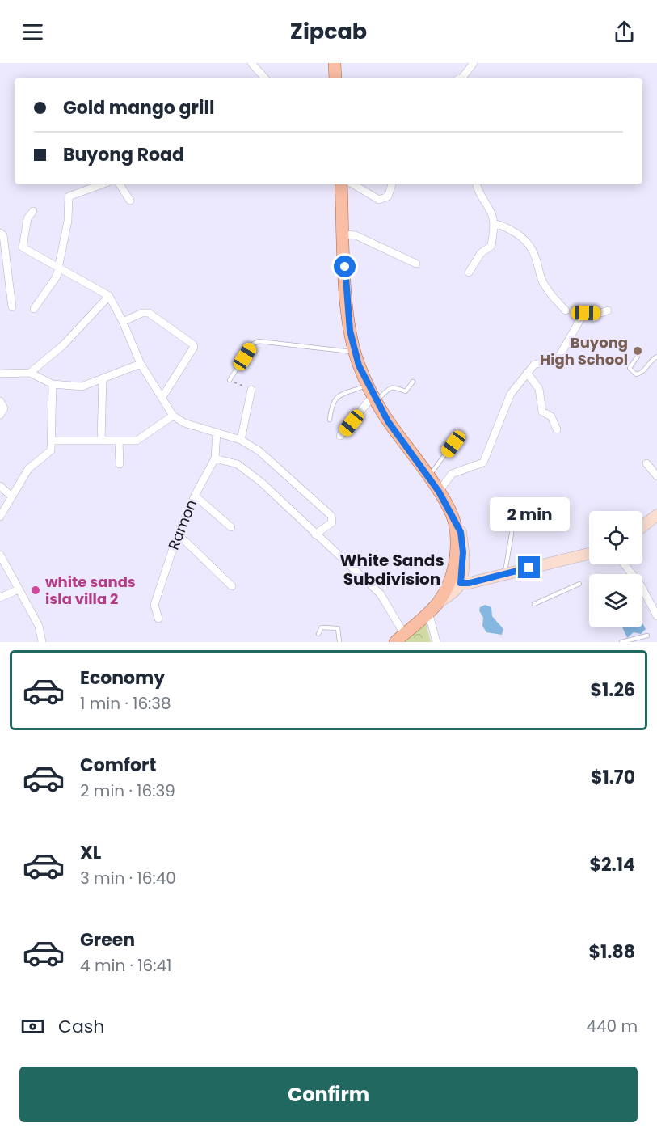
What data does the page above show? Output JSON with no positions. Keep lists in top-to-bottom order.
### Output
{
  "streets": {
    "street": ["Ramon"]
  },
  "districts": ["White Sands Subdivision"],
  "places": ["Buyong High School", "white sands isla villa 2"],
  "page": {
    "header": "Zipcab",
    "banner": ["Gold mango grill", "Buyong Road"],
    "bubble": "2 min",
    "list": [
      {
        "name": "Economy",
        "note": "1 min · 16:38",
        "value": "$1.26"
      },
      {
        "name": "Comfort",
        "note": "2 min · 16:39",
        "value": "$1.70"
      },
      {
        "name": "XL",
        "note": "3 min · 16:40",
        "value": "$2.14"
      },
      {
        "name": "Green",
        "note": "4 min · 16:41",
        "value": "$1.88"
      }
    ],
    "pay": ["Cash", "440 m"],
    "buttons": "Confirm"
  }
}
